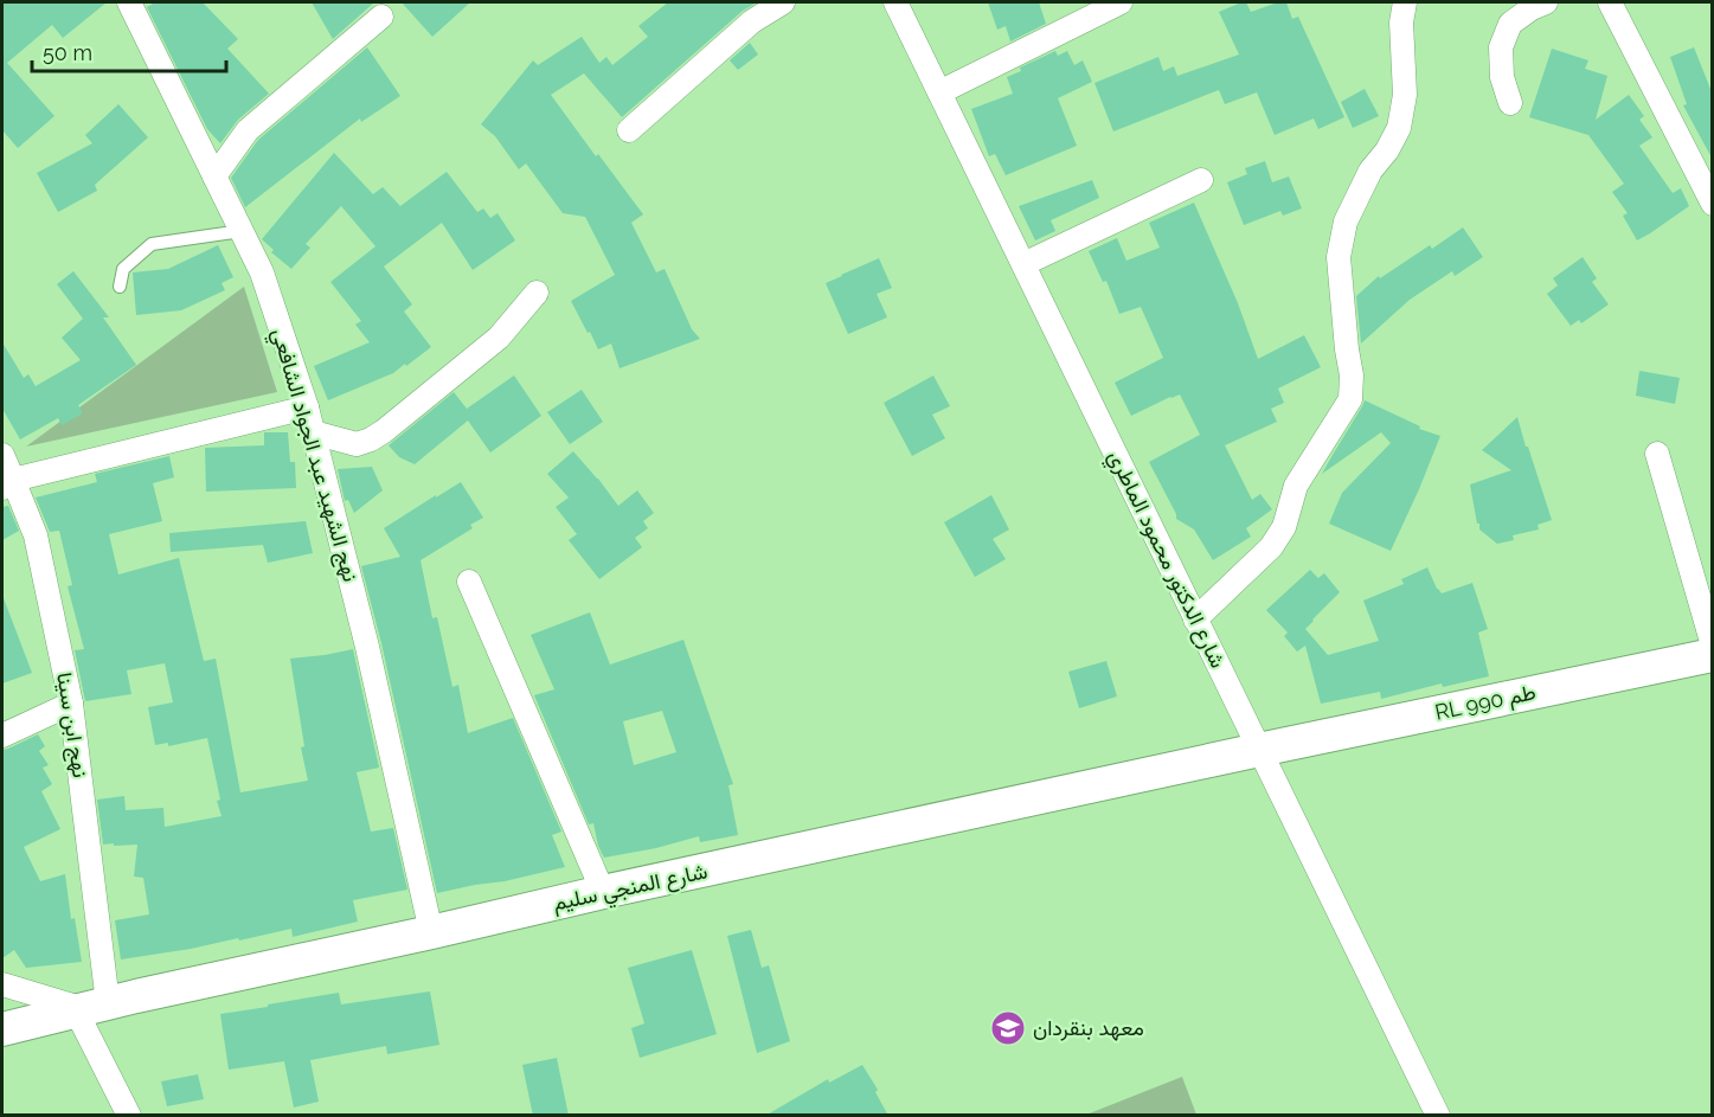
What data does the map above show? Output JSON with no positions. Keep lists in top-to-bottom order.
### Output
{
  "streets": {
    "street": [
      "نهج الشهيد عبد الجواد الشافعي",
      "شارع الدكتور محمود الماطري",
      "RL طم 990",
      "نهج ابن سينا",
      "شارع المنجي سليم"
    ]
  },
  "crossings": [
    ["نهج الشهيد عبد الجواد الشافعي", "شارع المنجي سليم"],
    ["شارع الدكتور محمود الماطري", "RL طم 990"],
    ["شارع الدكتور محمود الماطري", "شارع المنجي سليم"],
    ["RL طم 990", "شارع المنجي سليم"],
    ["نهج ابن سينا", "شارع المنجي سليم"]
  ],
  "places": {
    "school or university": ["معهد بنقردان"]
  },
  "scale_bar": "50 m"
}
